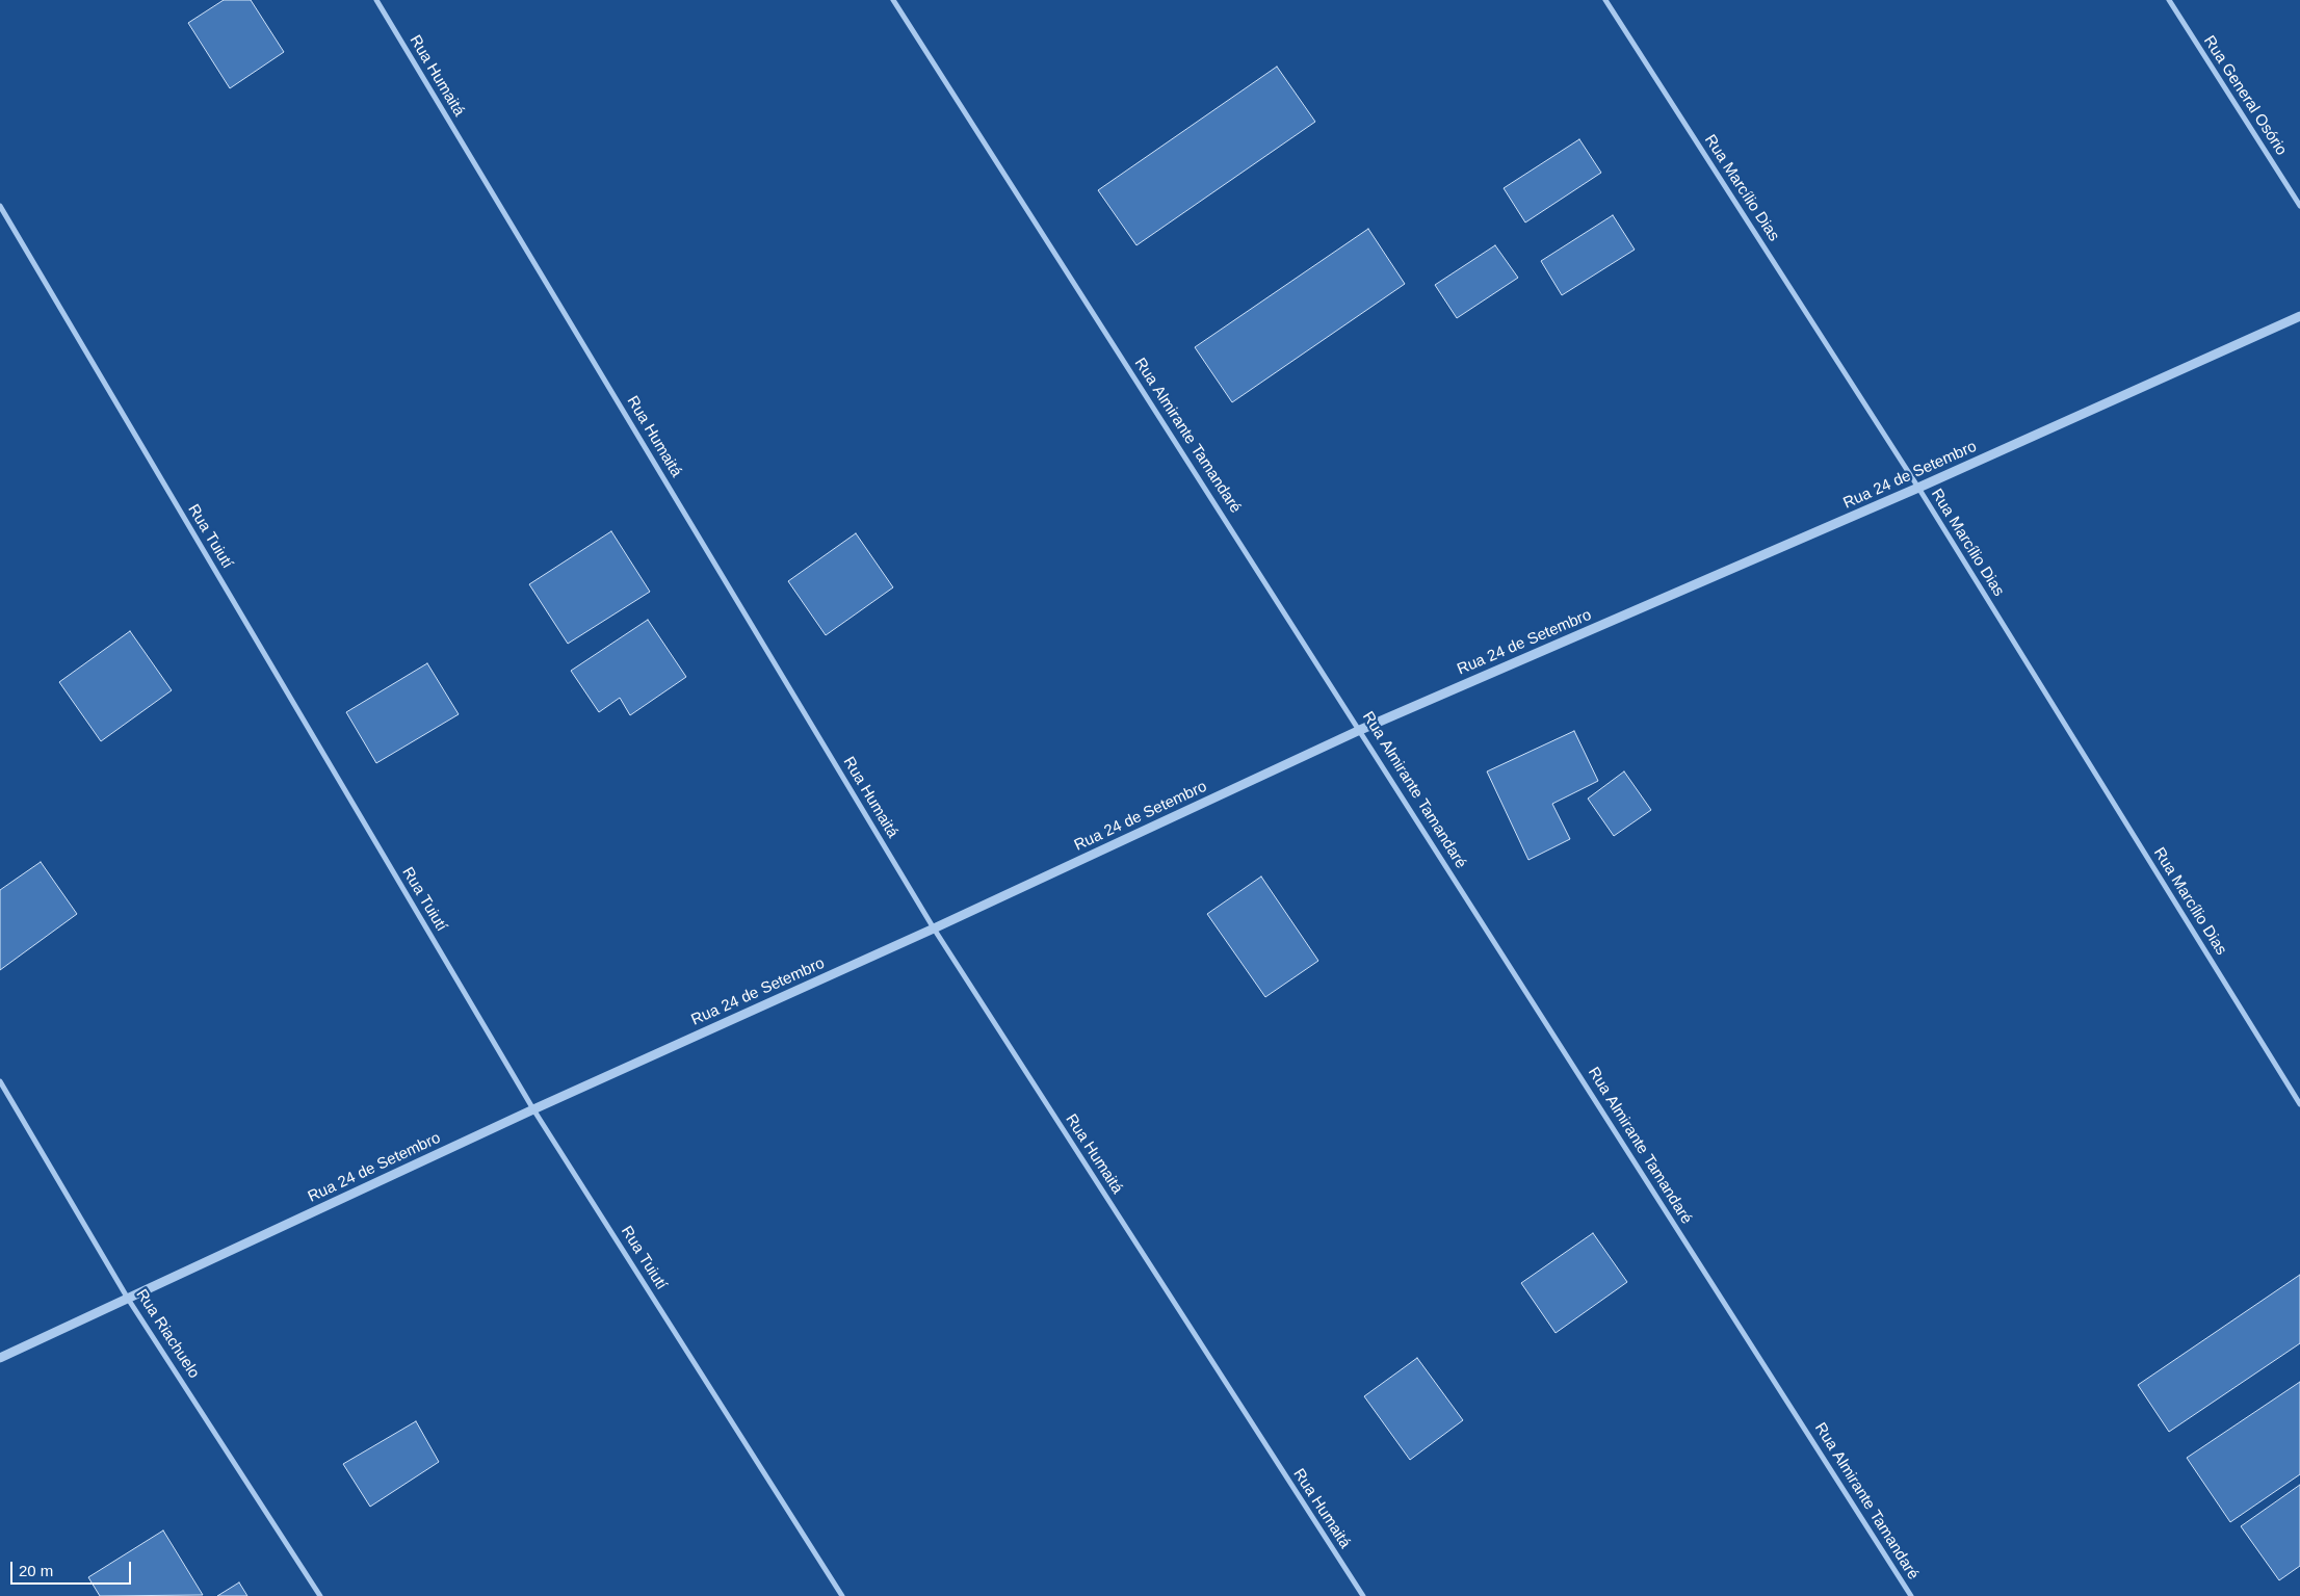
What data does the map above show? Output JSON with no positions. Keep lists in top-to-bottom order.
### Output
{
  "streets": {
    "street": [
      "Rua Humaitá",
      "Rua General Osório",
      "Rua Marcílio Dias",
      "Rua Almirante Tamandaré",
      "Rua 24 de Setembro",
      "Rua Tuiutí",
      "Rua Riachuelo"
    ]
  },
  "crossings": [
    ["Rua Humaitá", "Rua 24 de Setembro"],
    ["Rua Marcílio Dias", "Rua 24 de Setembro"],
    ["Rua Almirante Tamandaré", "Rua 24 de Setembro"],
    ["Rua 24 de Setembro", "Rua Tuiutí"],
    ["Rua 24 de Setembro", "Rua Riachuelo"]
  ],
  "scale_bar": "20 m"
}
